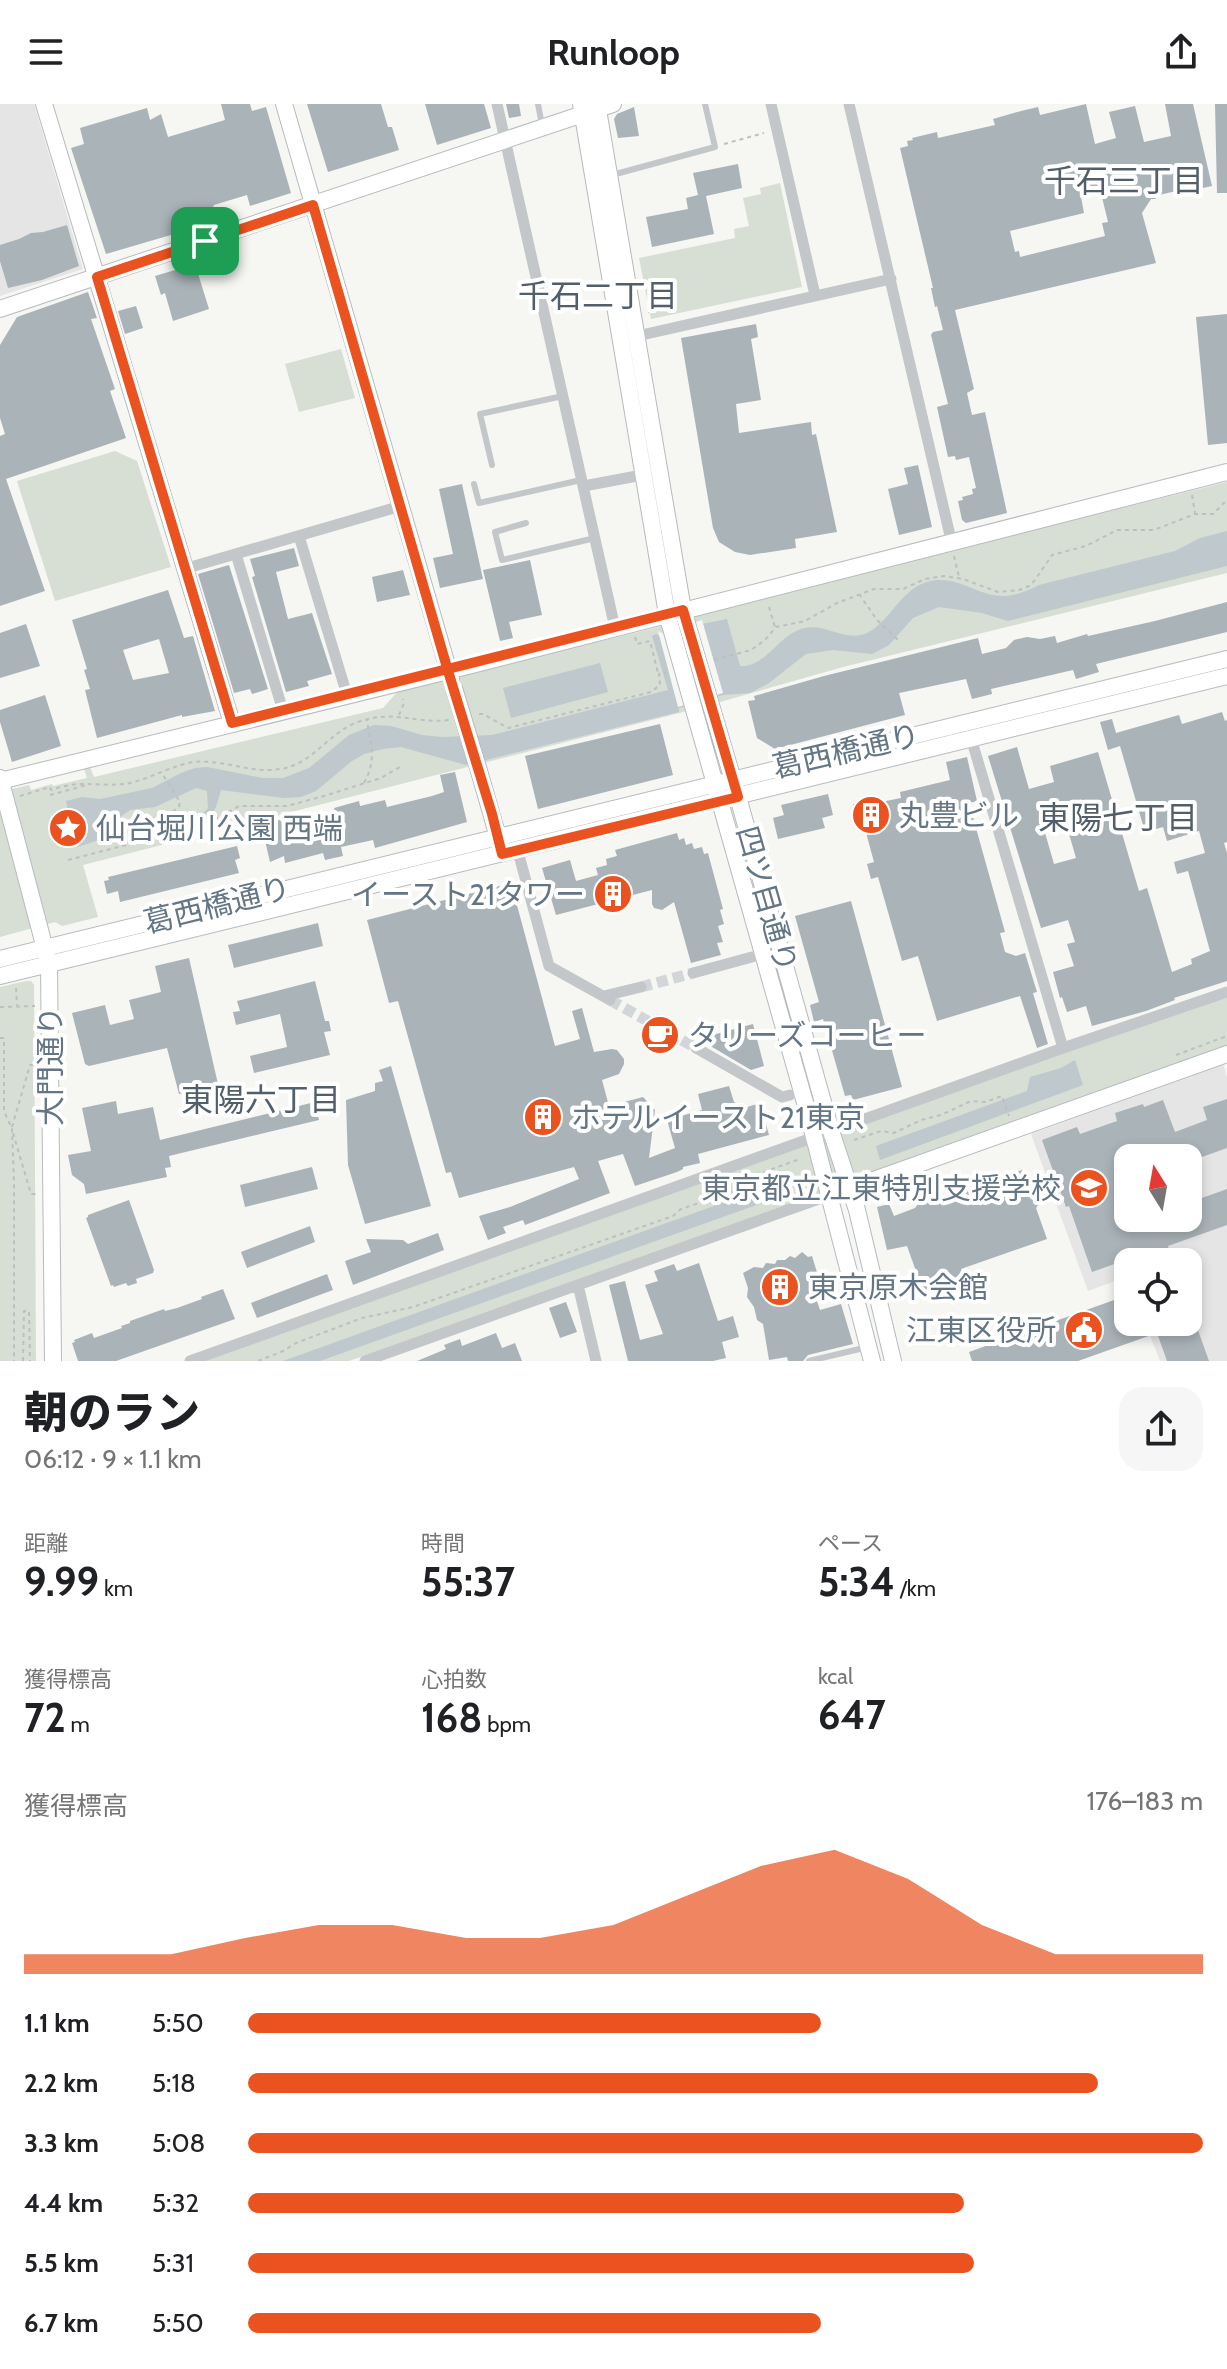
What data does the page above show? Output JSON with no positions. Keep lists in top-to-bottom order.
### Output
{
  "streets": {
    "main road": ["葛西橋通り", "四ツ目通り", "大門通り"]
  },
  "crossings": [
    ["葛西橋通り", "四ツ目通り"],
    ["葛西橋通り", "大門通り"]
  ],
  "districts": [
    "千石三丁目",
    "千石二丁目",
    "東陽七丁目",
    "東陽六丁目"
  ],
  "places": {
    "building": [
      "丸豊ビル",
      "イースト21タワー",
      "ホテルイースト21東京",
      "東京原木会館"
    ],
    "place": ["仙台堀川公園 西端"],
    "cafe": ["タリーズコーヒー"],
    "school or university": ["東京都立江東特別支援学校"],
    "public building": ["江東区役所"]
  },
  "north": "top",
  "page": {
    "header": "Runloop",
    "heading": ["朝のラン", "06:12 · 9 × 1.1 km"],
    "stats": [
      ["距離", "9.99 km"],
      ["時間", "55:37"],
      ["ペース", "5:34 /km"],
      ["獲得標高", "72 m"],
      ["心拍数", "168 bpm"],
      ["kcal", "647"]
    ],
    "chart": ["獲得標高", "176–183 m"],
    "list": [
      {
        "name": "1.1 km",
        "note": "5:50"
      },
      {
        "name": "2.2 km",
        "note": "5:18"
      },
      {
        "name": "3.3 km",
        "note": "5:08"
      },
      {
        "name": "4.4 km",
        "note": "5:32"
      },
      {
        "name": "5.5 km",
        "note": "5:31"
      },
      {
        "name": "6.7 km",
        "note": "5:50"
      }
    ]
  }
}
